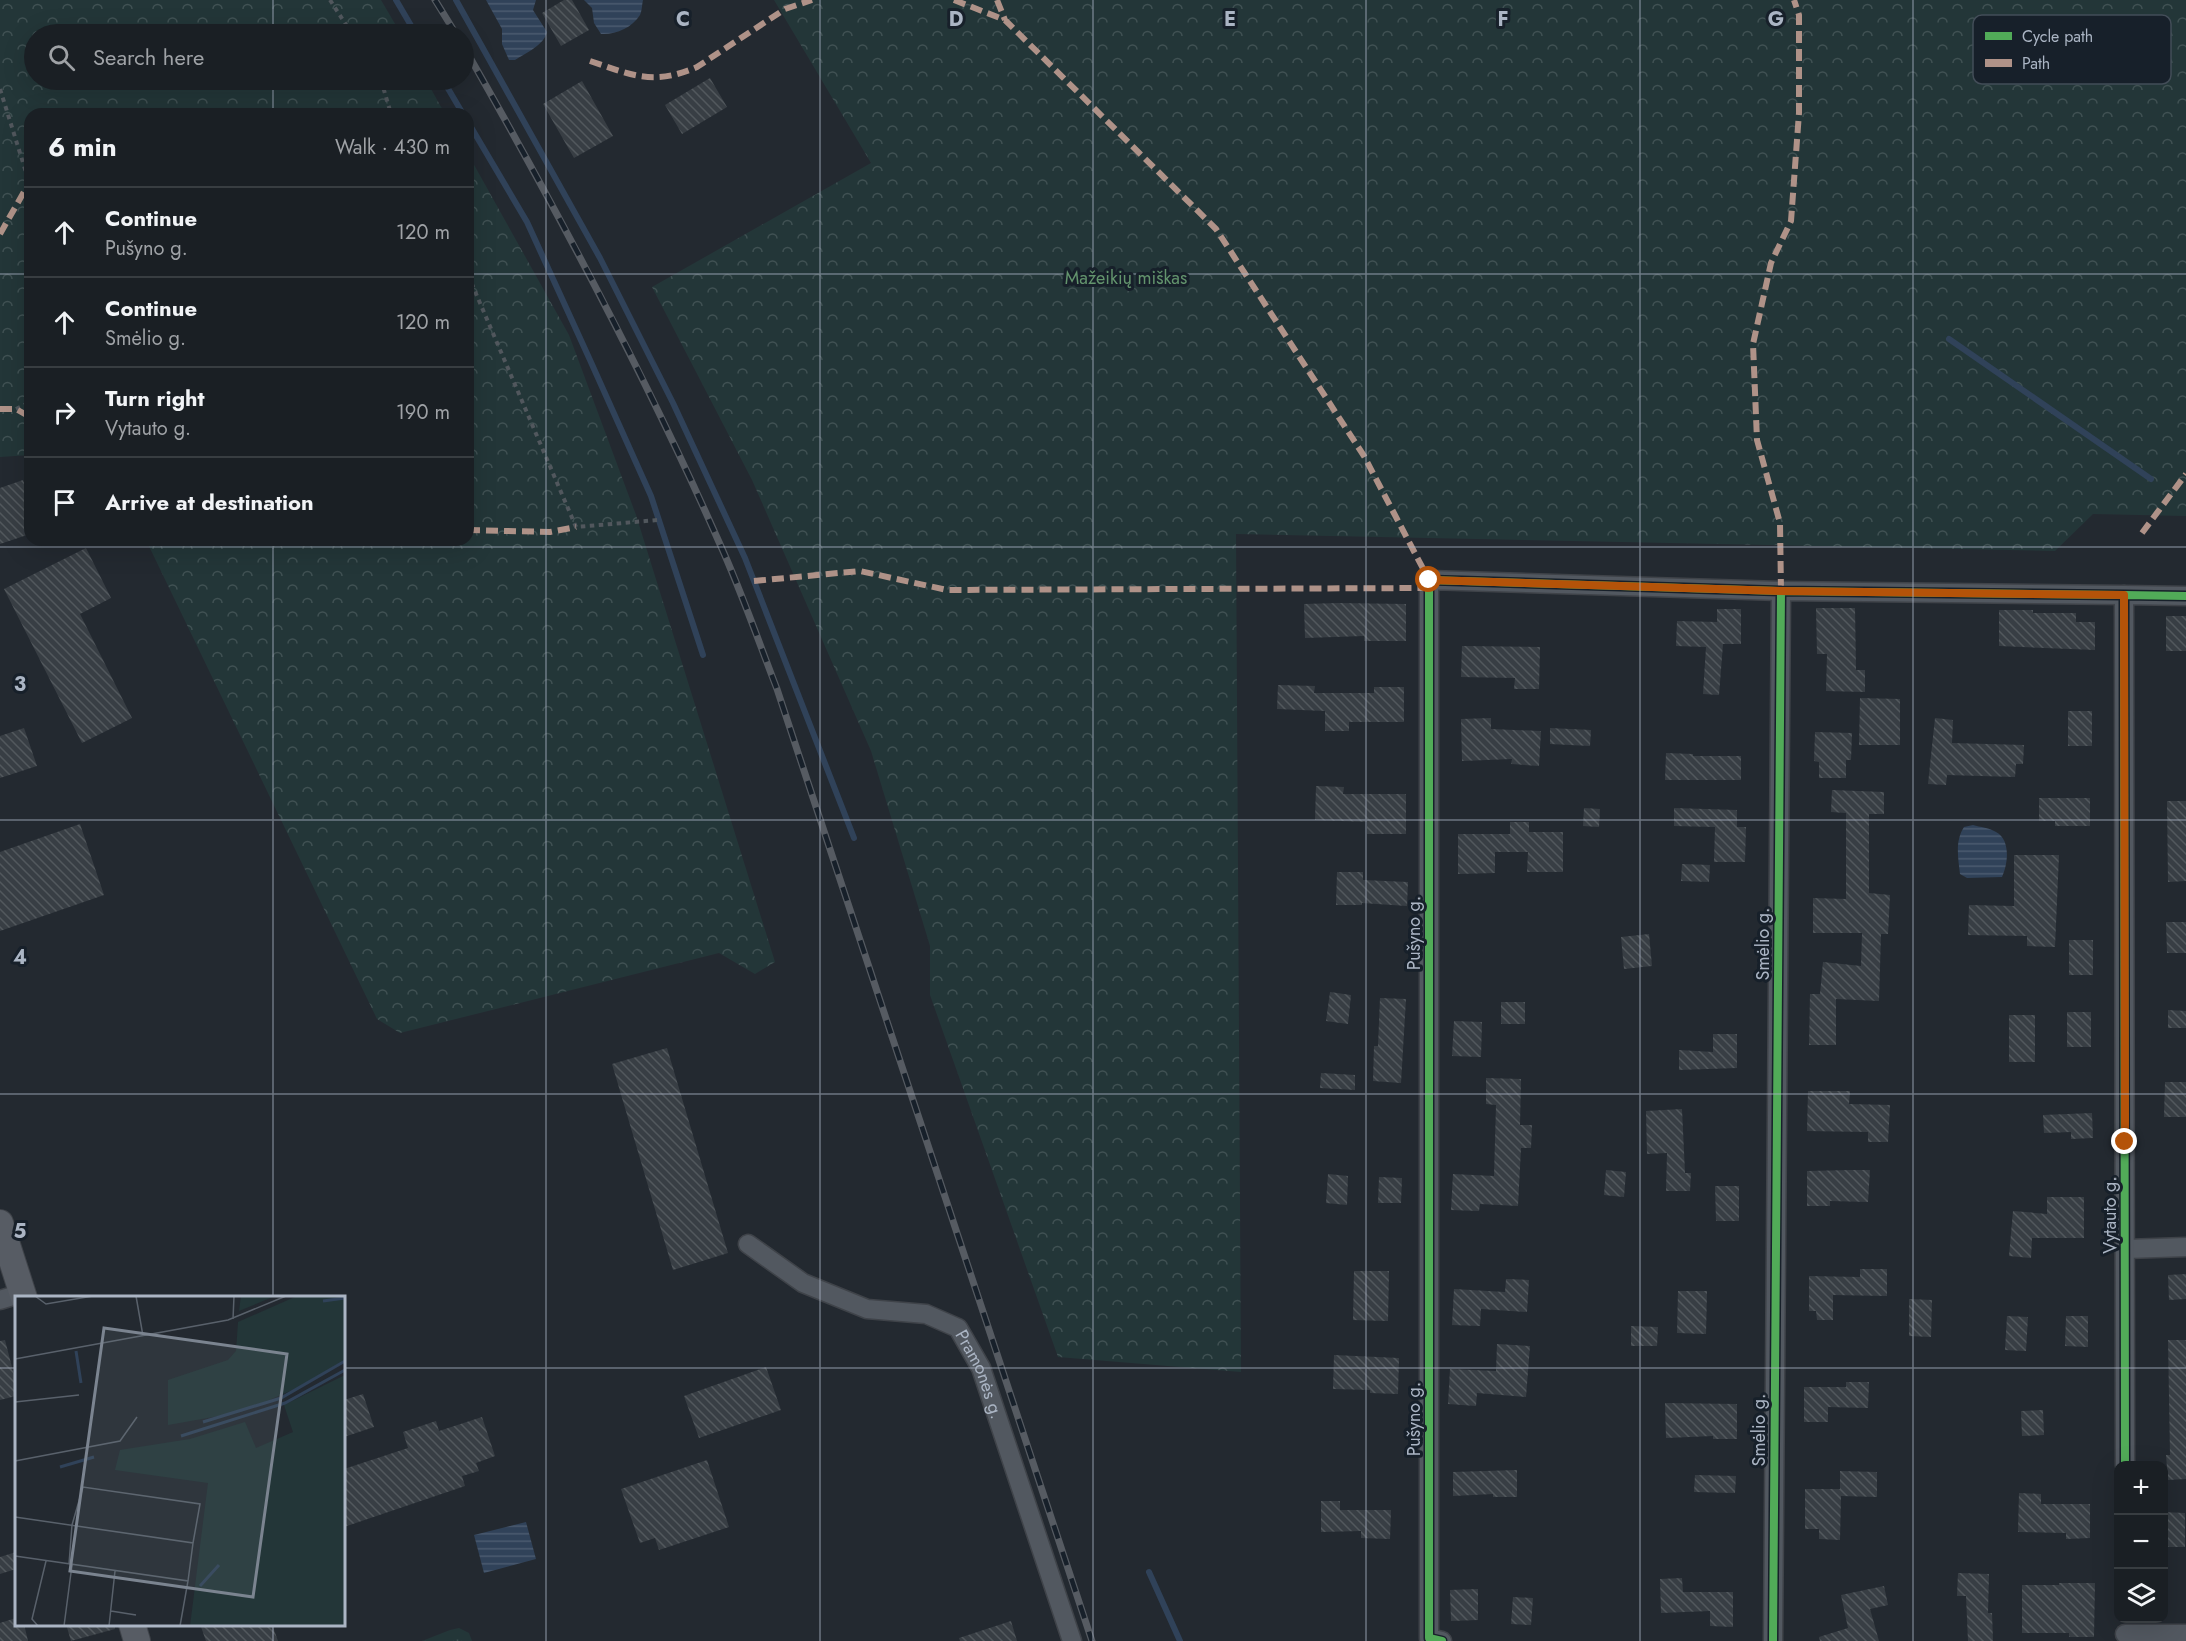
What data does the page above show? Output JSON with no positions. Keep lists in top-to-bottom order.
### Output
{
  "streets": {
    "street": [
      "Pušyno g.",
      "Smėlio g.",
      "Vytauto g.",
      "Pramonės g."
    ]
  },
  "crossings": [
    ["Pušyno g.", "Smėlio g."]
  ],
  "parks": ["Mažeikių miškas"],
  "legend": ["Cycle path", "Path"],
  "page": {
    "search": "Search here",
    "heading": ["6 min", "Walk · 430 m"],
    "list": [
      ["Continue", "Pušyno g.", "120 m"],
      ["Continue", "Smėlio g.", "120 m"],
      ["Turn right", "Vytauto g.", "190 m"],
      "Arrive at destination"
    ],
    "map_buttons": ["+", "−"]
  },
  "grid": {
    "columns": [
      "C",
      "D",
      "E",
      "F",
      "G"
    ],
    "rows": ["3", "4", "5"]
  }
}
